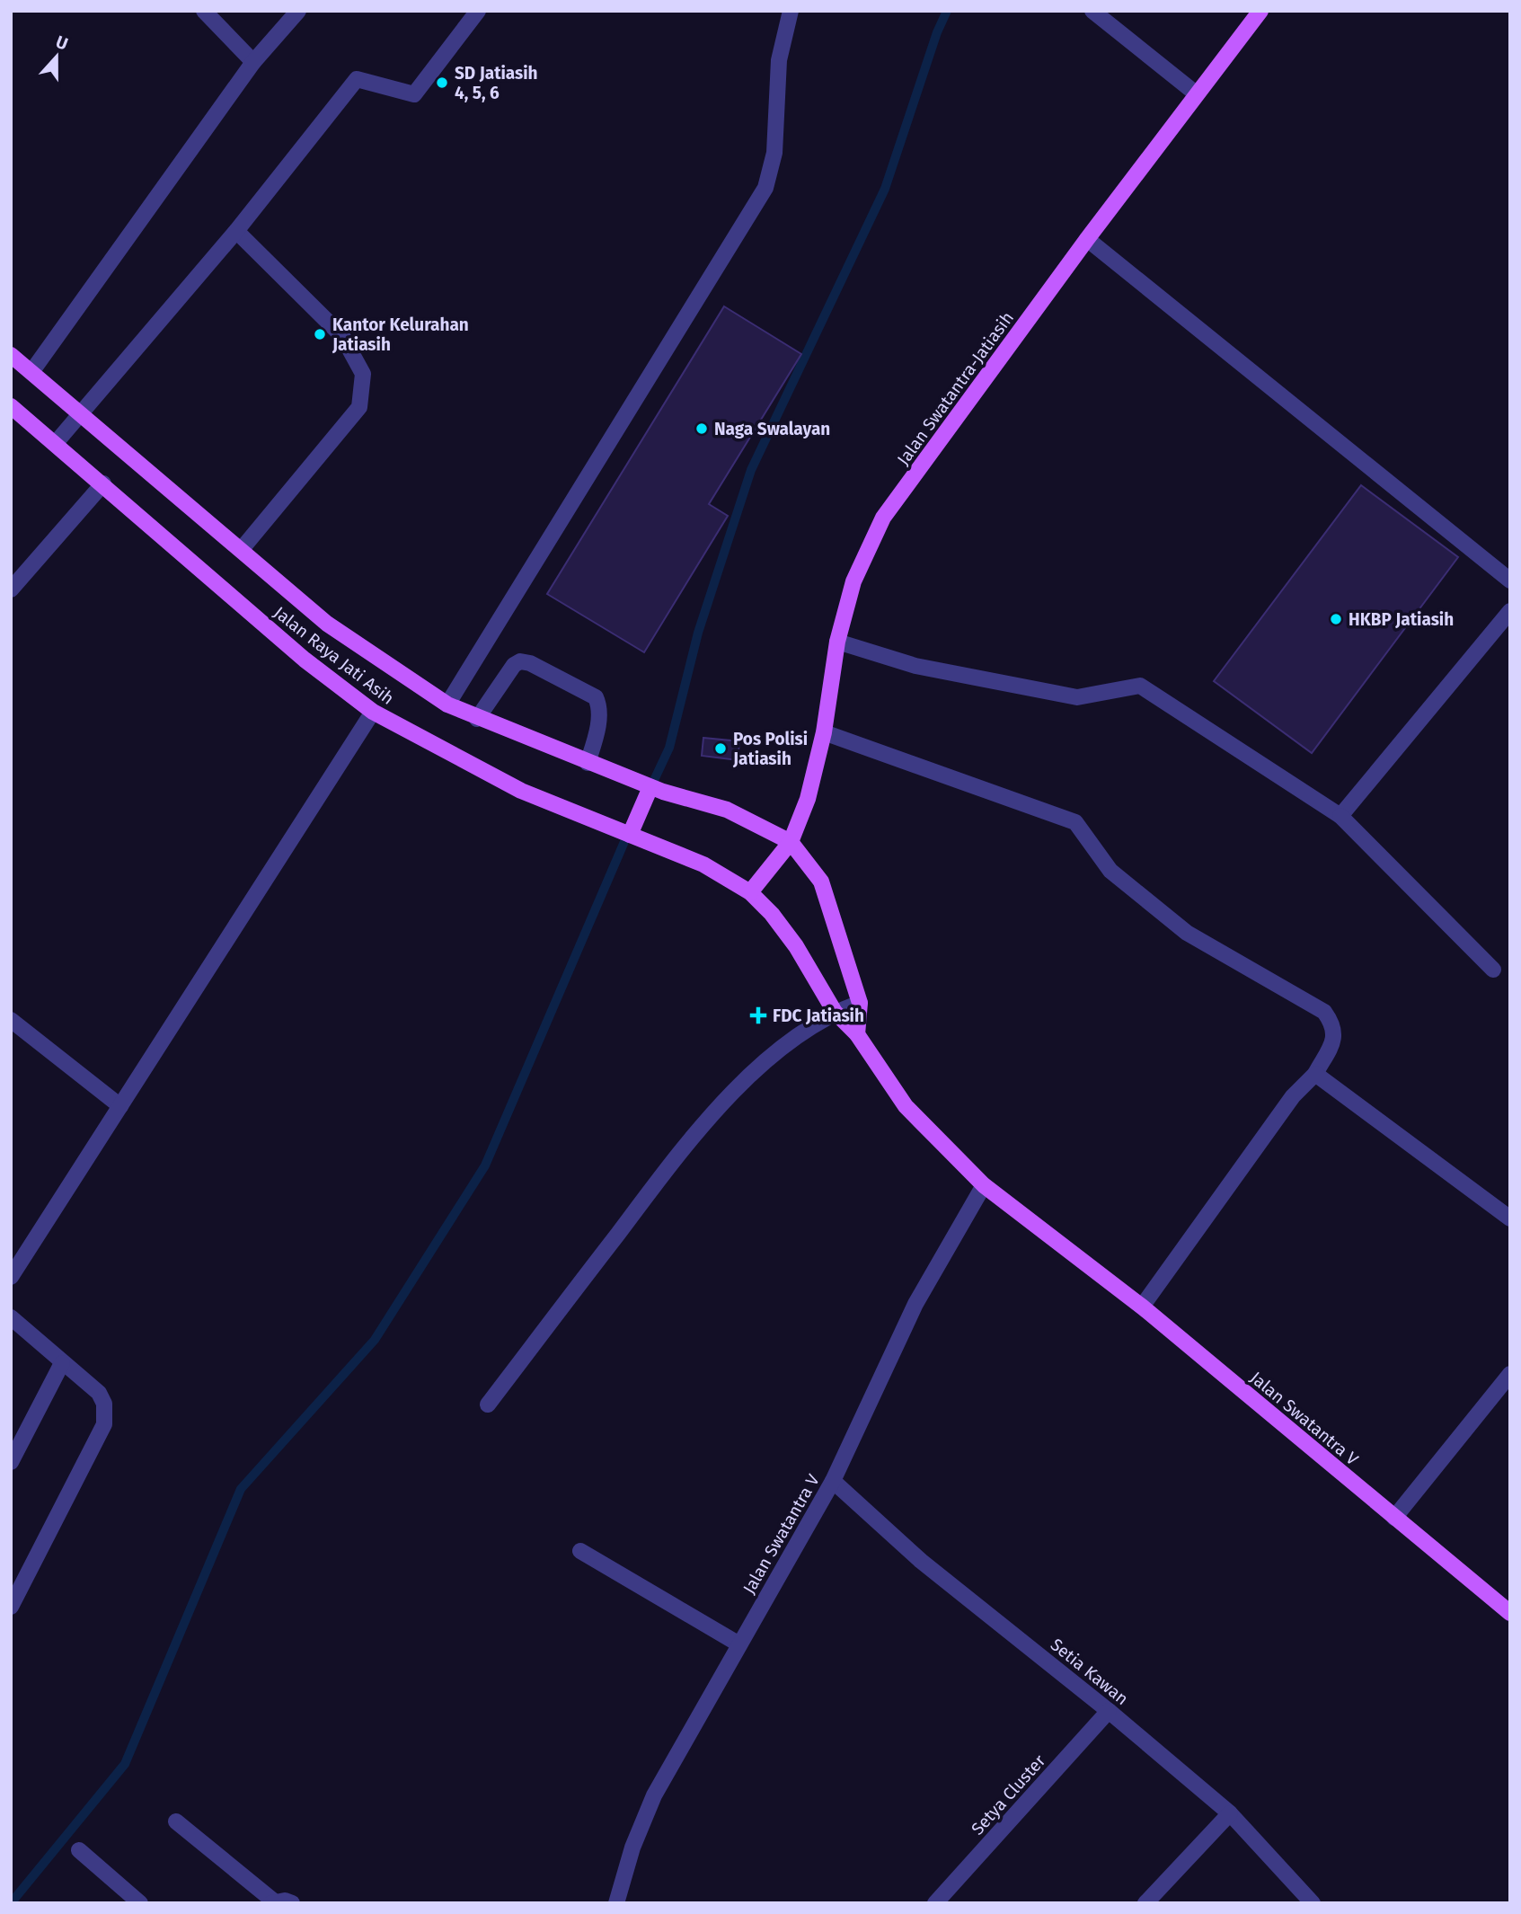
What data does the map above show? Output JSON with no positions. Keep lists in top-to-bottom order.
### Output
{
  "streets": {
    "main road": ["Jalan Swatantra-Jatiasih", "Jalan Raya Jati Asih", "Jalan Swatantra V"],
    "street": ["Setia Kawan", "Setya Cluster"]
  },
  "crossings": [
    ["Jalan Swatantra-Jatiasih", "Jalan Raya Jati Asih"],
    ["Jalan Raya Jati Asih", "Jalan Swatantra V"],
    ["Jalan Swatantra V", "Setia Kawan"],
    ["Setia Kawan", "Setya Cluster"]
  ],
  "places": {
    "other": [
      "SD Jatiasih 4, 5, 6",
      "Kantor Kelurahan Jatiasih",
      "Naga Swalayan",
      "HKBP Jatiasih",
      "Pos Polisi Jatiasih"
    ],
    "health": ["FDC Jatiasih"]
  },
  "north": "top"
}
